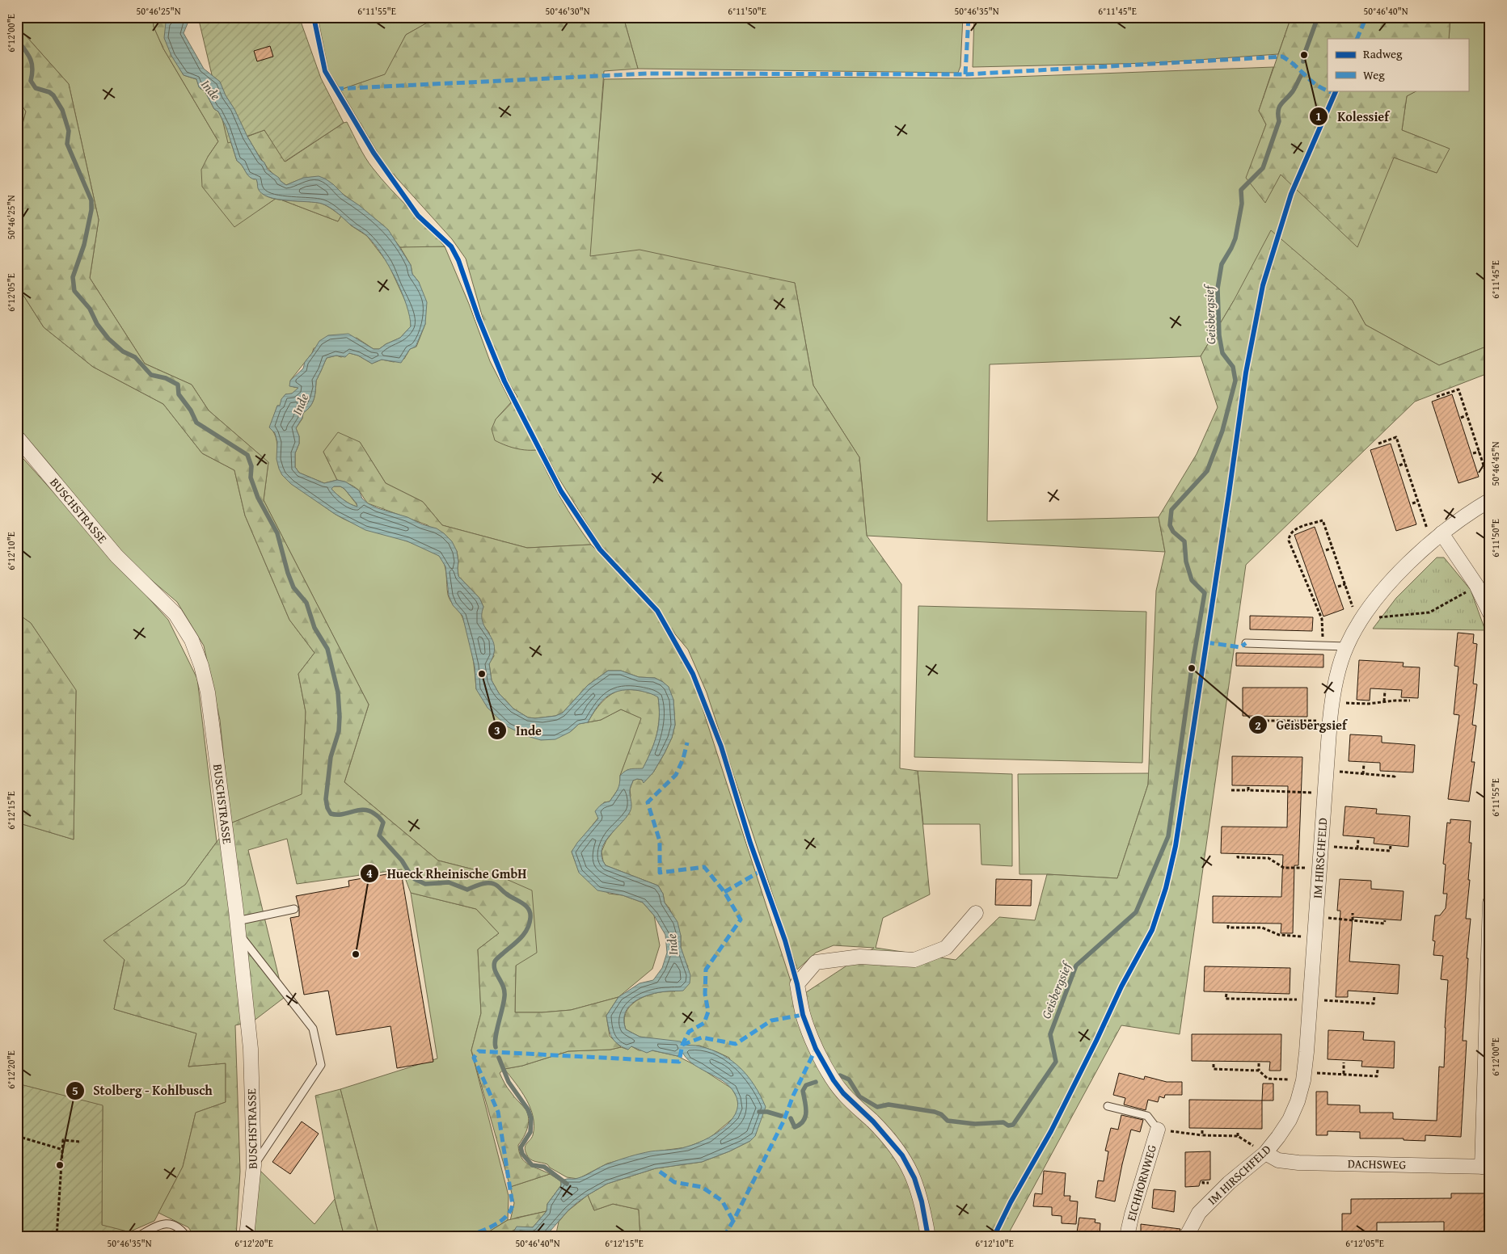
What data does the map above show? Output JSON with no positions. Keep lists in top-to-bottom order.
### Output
{
  "streets": {
    "street": [
      "BUSCHSTRASSE",
      "IM HIRSCHFELD",
      "DACHSWEG",
      "EICHHORNWEG"
    ]
  },
  "crossings": [
    ["IM HIRSCHFELD", "DACHSWEG"]
  ],
  "water": ["Inde", "Geisbergsief"],
  "places": [
    "Kolessief",
    "Geisbergsief",
    "Inde",
    "Hueck Rheinische GmbH",
    "Stolberg - Kohlbusch"
  ],
  "legend": ["Radweg", "Weg"],
  "coordinates": [
    "50°46'25\"N",
    "6°11'55\"E",
    "50°46'30\"N",
    "6°11'50\"E",
    "50°46'35\"N",
    "6°11'45\"E",
    "50°46'40\"N",
    "6°12'00\"E",
    "6°12'05\"E",
    "50°46'45\"N",
    "6°12'10\"E",
    "6°12'15\"E",
    "6°12'20\"E"
  ]
}
